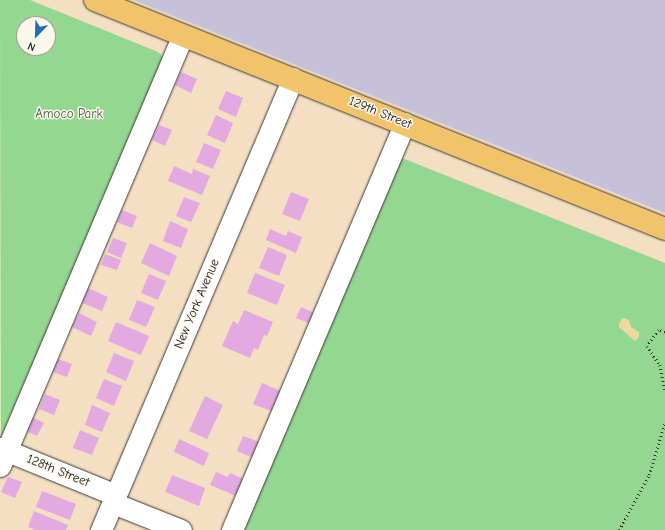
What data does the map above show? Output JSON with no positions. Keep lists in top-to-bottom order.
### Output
{
  "streets": {
    "main road": ["129th Street"],
    "street": ["New York Avenue", "128th Street"]
  },
  "crossings": [
    ["129th Street", "New York Avenue"],
    ["New York Avenue", "128th Street"]
  ],
  "parks": ["Amoco Park"],
  "north": "bottom left"
}
